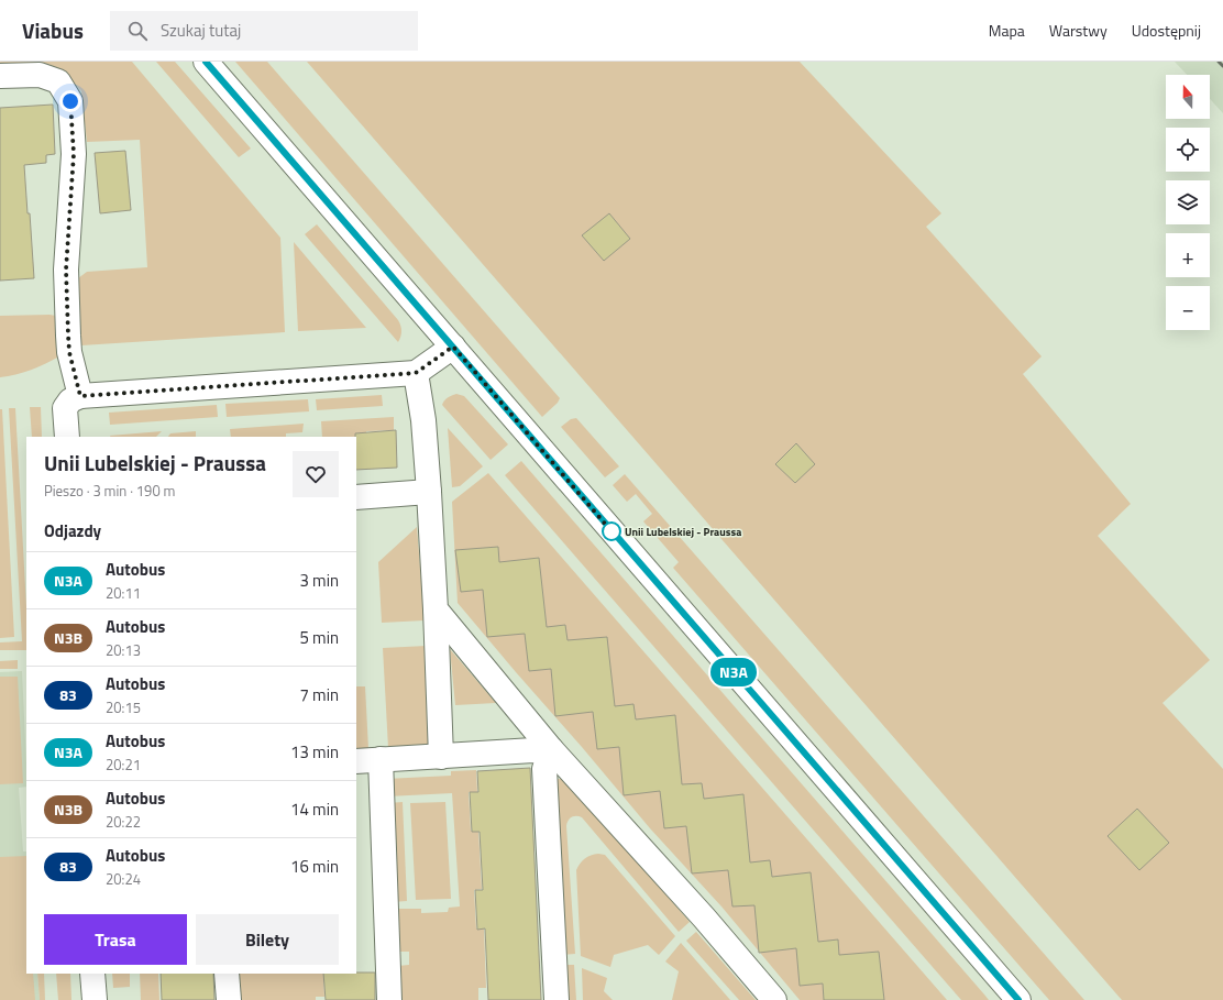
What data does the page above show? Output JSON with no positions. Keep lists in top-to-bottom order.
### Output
{
  "places": ["Unii Lubelskiej - Praussa"],
  "lines": ["bus line N3A"],
  "north": "top",
  "page": {
    "header": "Viabus",
    "search": "Szukaj tutaj",
    "nav": ["Mapa", "Warstwy", "Udostępnij"],
    "on_map": "N3A",
    "map_buttons": ["+", "−"],
    "heading": [
      ["Unii Lubelskiej - Praussa", "Pieszo · 3 min · 190 m"],
      "Odjazdy"
    ],
    "list": [
      {
        "mark": "N3A",
        "name": "Autobus",
        "note": "20:11",
        "value": "3 min"
      },
      {
        "mark": "N3B",
        "name": "Autobus",
        "note": "20:13",
        "value": "5 min"
      },
      {
        "mark": "83",
        "name": "Autobus",
        "note": "20:15",
        "value": "7 min"
      },
      {
        "mark": "N3A",
        "name": "Autobus",
        "note": "20:21",
        "value": "13 min"
      },
      {
        "mark": "N3B",
        "name": "Autobus",
        "note": "20:22",
        "value": "14 min"
      },
      {
        "mark": "83",
        "name": "Autobus",
        "note": "20:24",
        "value": "16 min"
      }
    ],
    "buttons": ["Trasa", "Bilety"]
  }
}
